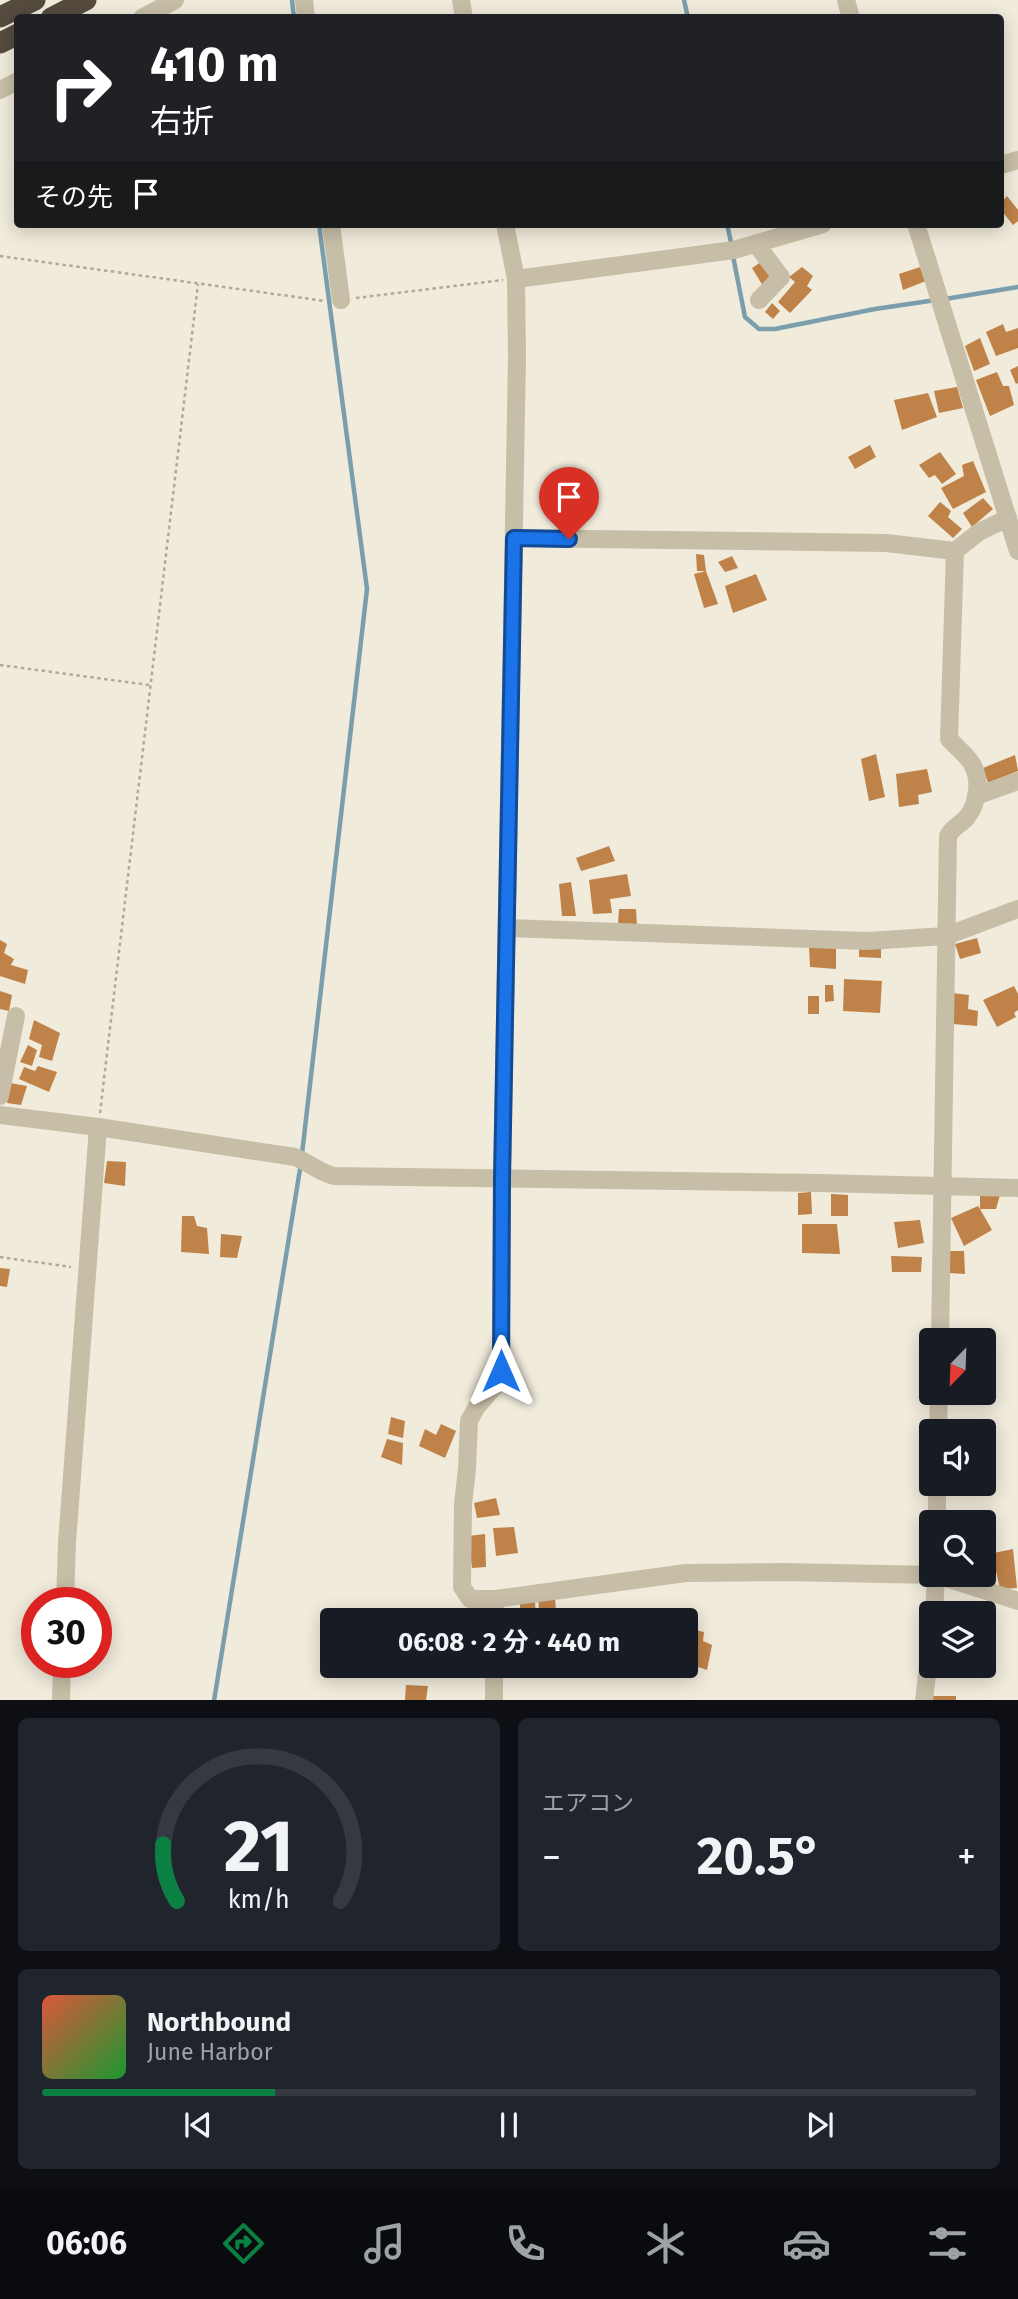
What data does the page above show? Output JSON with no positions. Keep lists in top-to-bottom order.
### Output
{
  "north": "bottom left",
  "page": {
    "turn": ["410 m", "右折"],
    "then": "その先",
    "limit": "30",
    "trip": "06:08 · 2 分 · 440 m",
    "tile": "エアコン",
    "heat": ["−", "20.5°", "+"],
    "song": ["Northbound", "June Harbor"],
    "tabs": "06:06",
    "gauge": ["21", "km/h"]
  }
}
